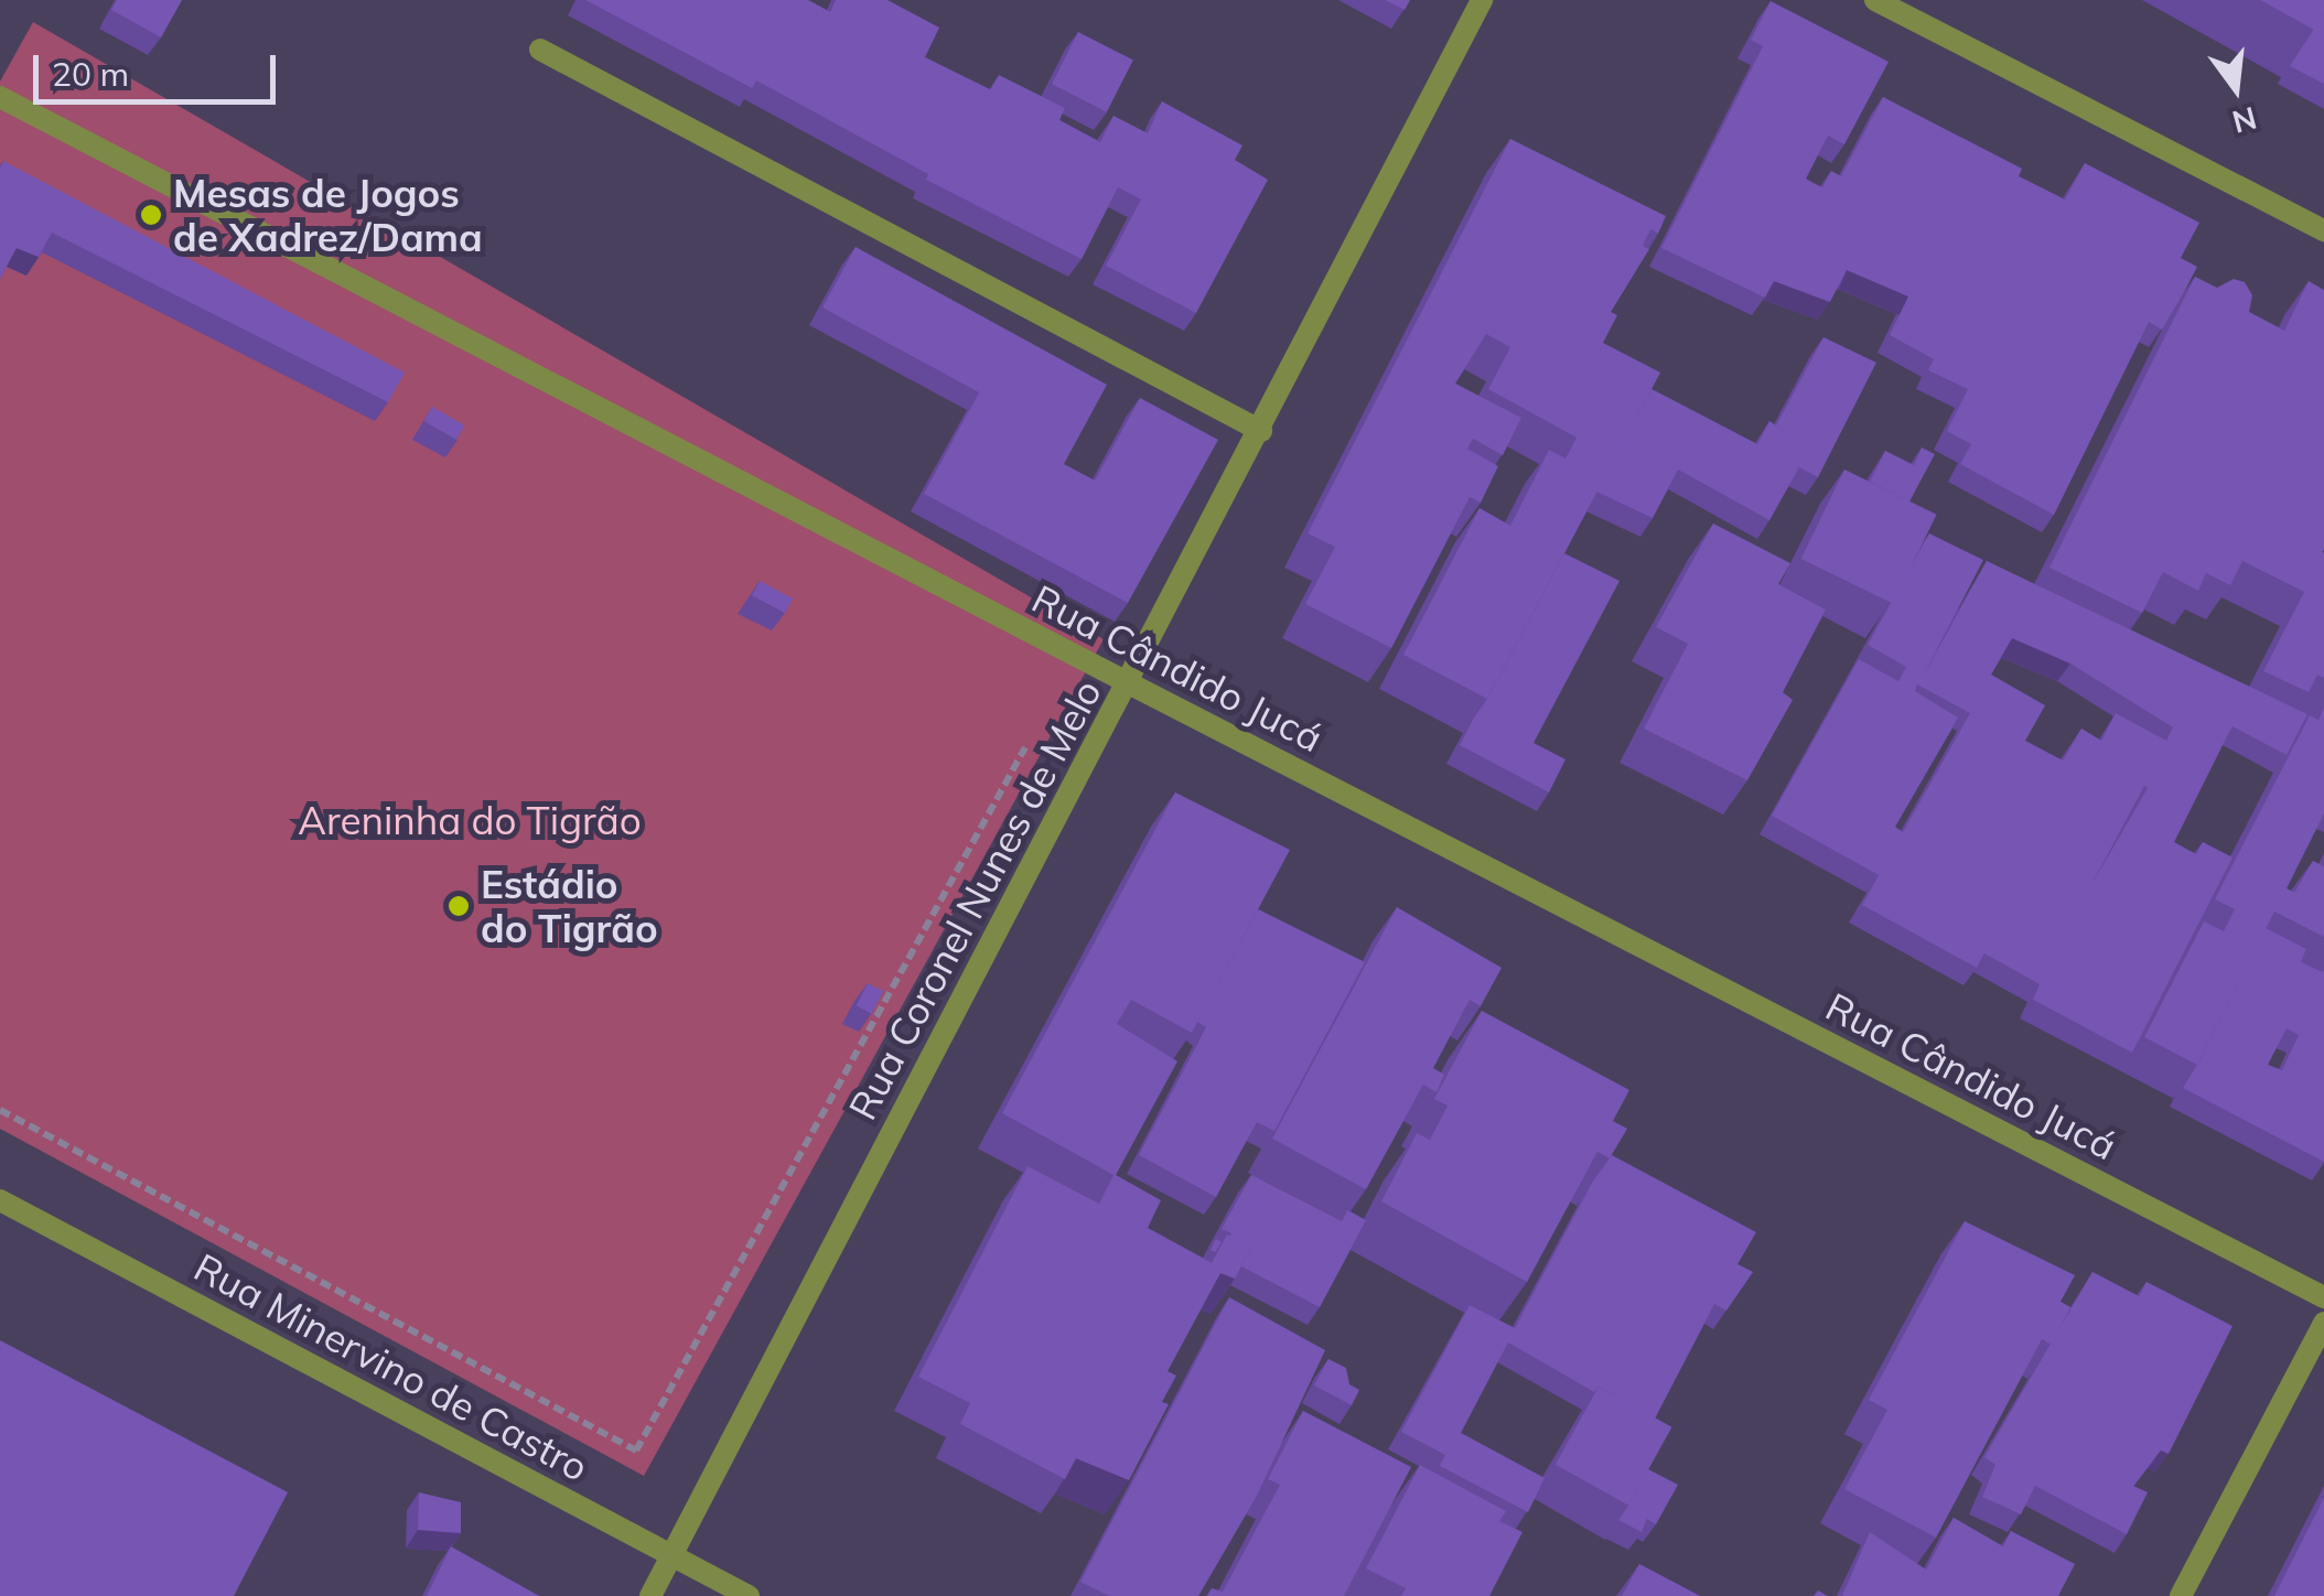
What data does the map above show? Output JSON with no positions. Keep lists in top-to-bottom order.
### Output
{
  "streets": {
    "street": ["Rua Cândido Jucá", "Rua Coronel Nunes de Melo", "Rua Minervino de Castro"]
  },
  "crossings": [
    ["Rua Cândido Jucá", "Rua Coronel Nunes de Melo"],
    ["Rua Coronel Nunes de Melo", "Rua Minervino de Castro"]
  ],
  "parks": ["Areninha do Tigrão"],
  "places": ["Mesas de Jogos de Xadrez/Dama", "Estádio do Tigrão"],
  "scale_bar": "20 m",
  "north": "bottom"
}
